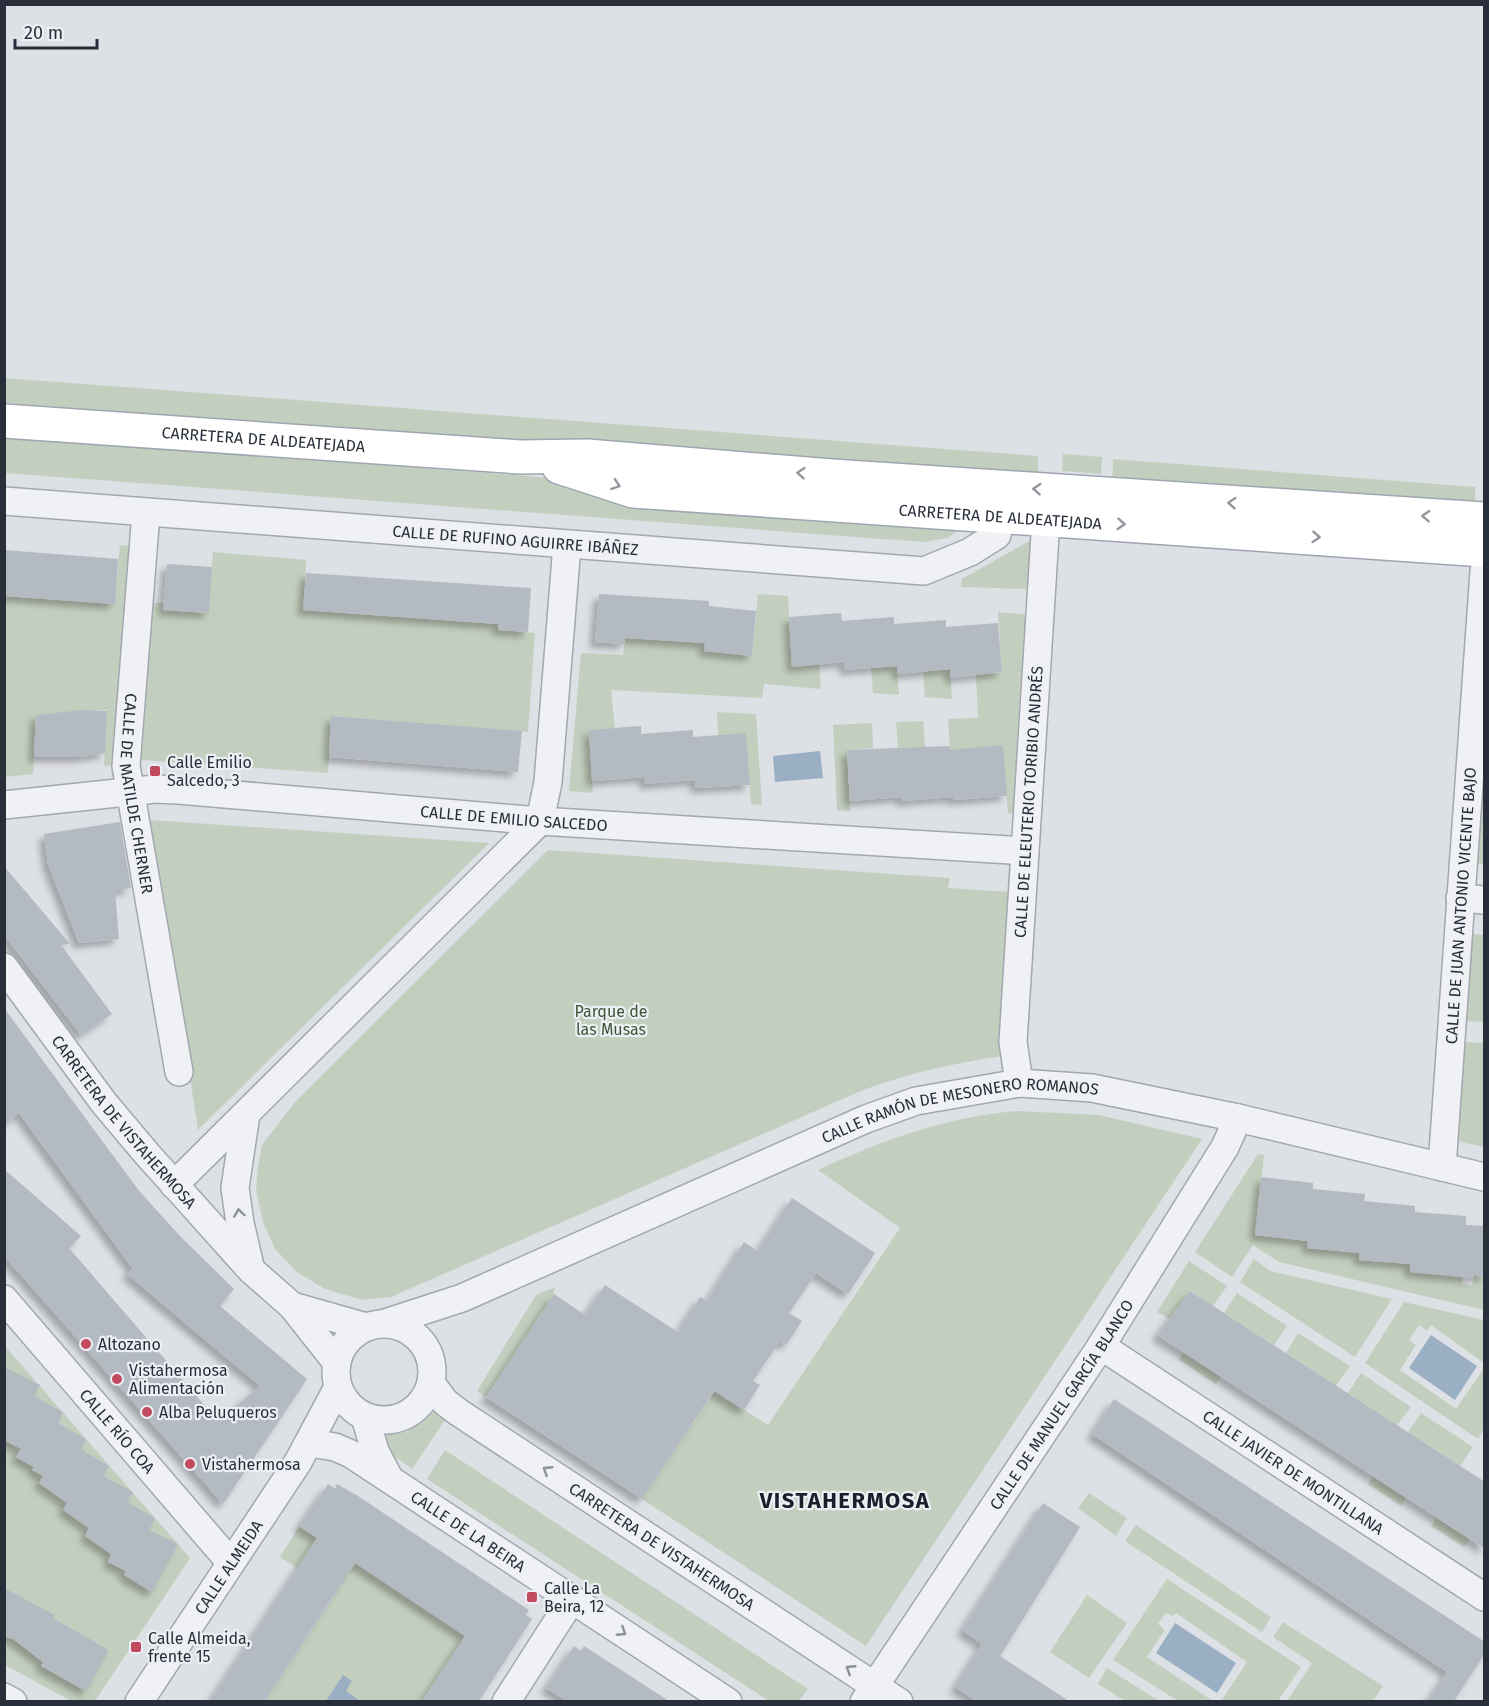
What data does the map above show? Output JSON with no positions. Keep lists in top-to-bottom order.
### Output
{
  "streets": {
    "main road": ["CARRETERA DE ALDEATEJADA"],
    "street": [
      "CALLE DE RUFINO AGUIRRE IBÁÑEZ",
      "CALLE DE MATILDE CHERNER",
      "CALLE DE ELEUTERIO TORIBIO ANDRÉS",
      "CALLE DE EMILIO SALCEDO",
      "CALLE DE JUAN ANTONIO VICENTE BAJO",
      "CALLE RAMÓN DE MESONERO ROMANOS",
      "CARRETERA DE VISTAHERMOSA",
      "CALLE DE MANUEL GARCÍA BLANCO",
      "CALLE RÍO COA",
      "CALLE JAVIER DE MONTILLANA",
      "CALLE DE LA BEIRA",
      "CALLE ALMEIDA"
    ]
  },
  "crossings": [
    ["CARRETERA DE ALDEATEJADA", "CALLE DE RUFINO AGUIRRE IBÁÑEZ"],
    ["CARRETERA DE ALDEATEJADA", "CALLE DE ELEUTERIO TORIBIO ANDRÉS"],
    ["CALLE DE RUFINO AGUIRRE IBÁÑEZ", "CALLE DE MATILDE CHERNER"],
    ["CALLE DE MATILDE CHERNER", "CALLE DE EMILIO SALCEDO"],
    ["CALLE DE ELEUTERIO TORIBIO ANDRÉS", "CALLE DE EMILIO SALCEDO"],
    ["CALLE DE ELEUTERIO TORIBIO ANDRÉS", "CALLE RAMÓN DE MESONERO ROMANOS"],
    ["CALLE DE JUAN ANTONIO VICENTE BAJO", "CALLE RAMÓN DE MESONERO ROMANOS"],
    ["CALLE RAMÓN DE MESONERO ROMANOS", "CARRETERA DE VISTAHERMOSA"],
    ["CALLE RAMÓN DE MESONERO ROMANOS", "CALLE DE MANUEL GARCÍA BLANCO"],
    ["CALLE RAMÓN DE MESONERO ROMANOS", "CALLE DE LA BEIRA"],
    ["CALLE RAMÓN DE MESONERO ROMANOS", "CALLE ALMEIDA"],
    ["CARRETERA DE VISTAHERMOSA", "CALLE DE MANUEL GARCÍA BLANCO"],
    ["CARRETERA DE VISTAHERMOSA", "CALLE DE LA BEIRA"],
    ["CARRETERA DE VISTAHERMOSA", "CALLE ALMEIDA"],
    ["CALLE DE MANUEL GARCÍA BLANCO", "CALLE JAVIER DE MONTILLANA"],
    ["CALLE RÍO COA", "CALLE ALMEIDA"],
    ["CALLE DE LA BEIRA", "CALLE ALMEIDA"]
  ],
  "one_way": ["CARRETERA DE VISTAHERMOSA"],
  "districts": ["VISTAHERMOSA"],
  "parks": ["Parque de las Musas"],
  "places": {
    "transit": ["Calle Emilio Salcedo, 3", "Calle La Beira, 12", "Calle Almeida, frente 15"],
    "other": [
      "Altozano",
      "Vistahermosa Alimentación",
      "Alba Peluqueros",
      "Vistahermosa"
    ]
  },
  "scale_bar": "20 m"
}
